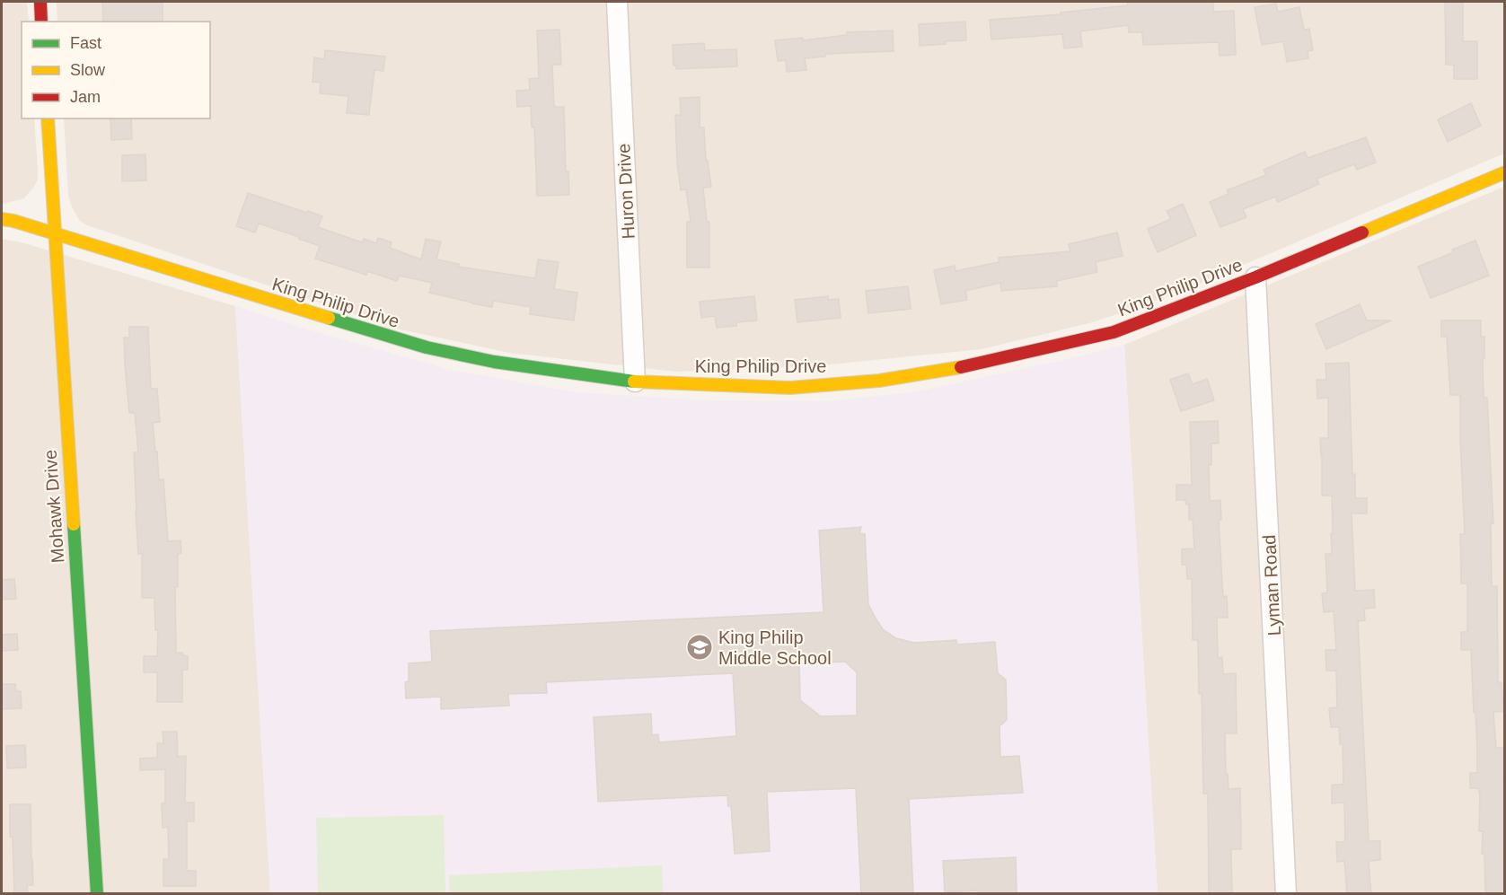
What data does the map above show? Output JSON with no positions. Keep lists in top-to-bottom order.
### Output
{
  "streets": {
    "street": [
      "Huron Drive",
      "King Philip Drive",
      "Mohawk Drive",
      "Lyman Road"
    ]
  },
  "crossings": [
    ["Huron Drive", "King Philip Drive"],
    ["King Philip Drive", "Mohawk Drive"],
    ["King Philip Drive", "Lyman Road"]
  ],
  "places": {
    "school or university": ["King Philip Middle School"]
  },
  "legend": ["Fast", "Slow", "Jam"]
}
